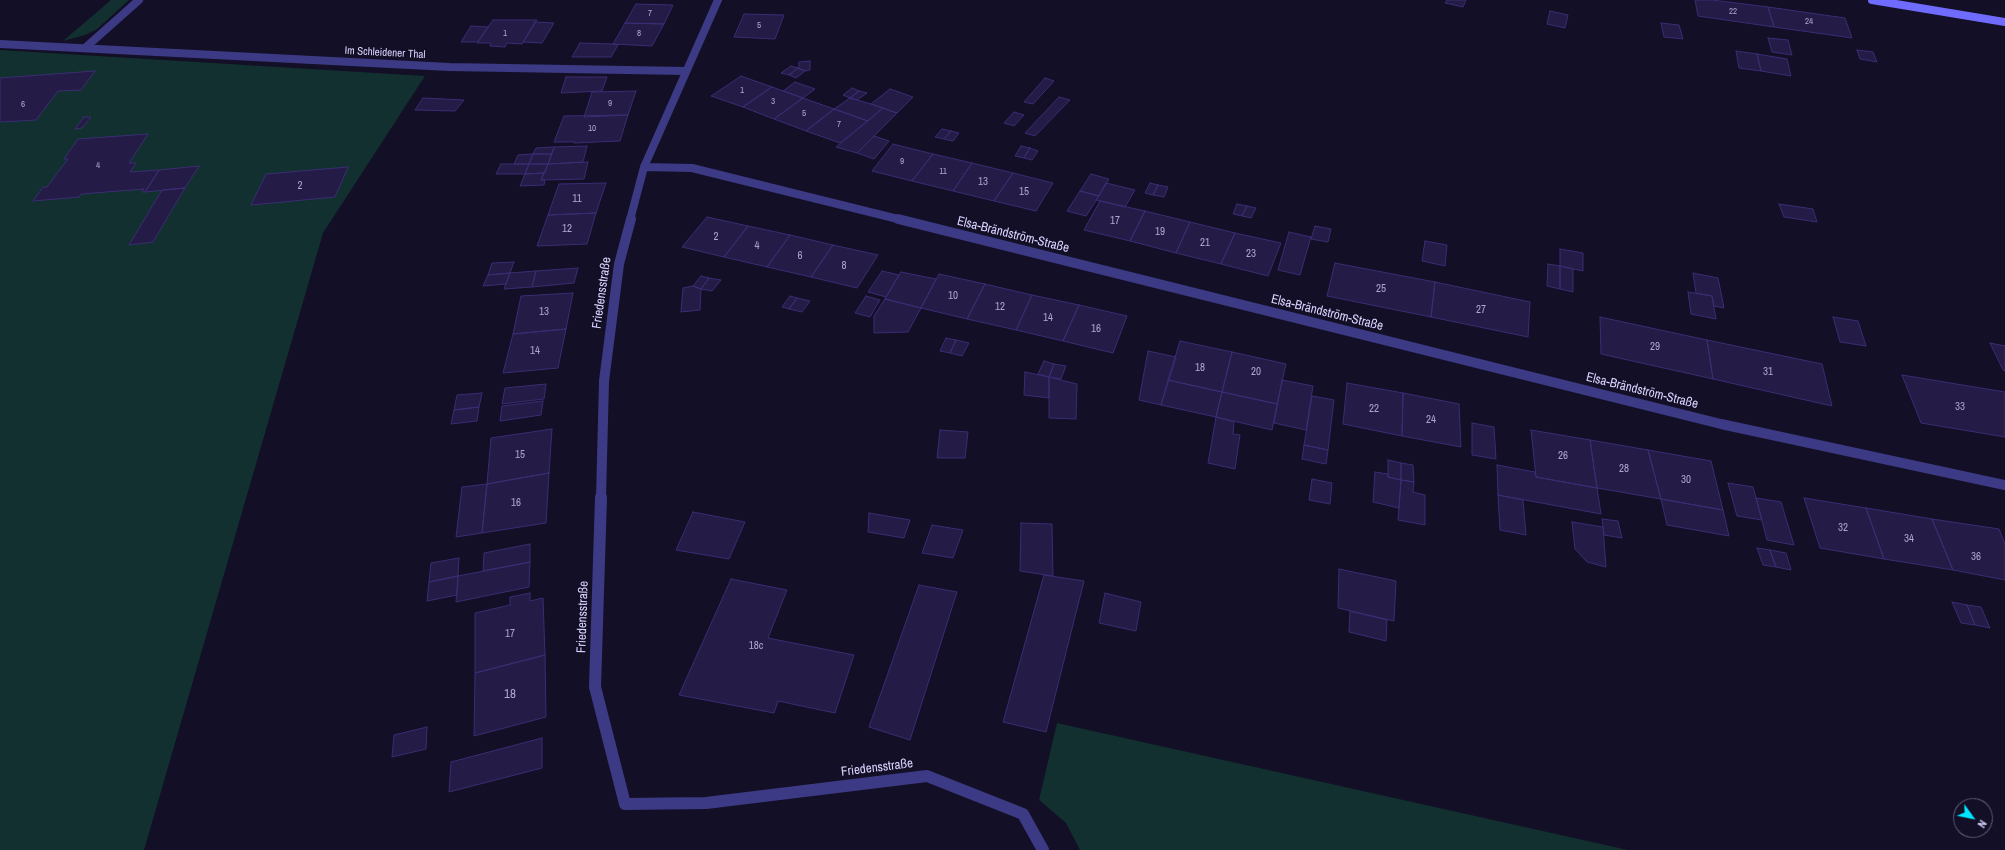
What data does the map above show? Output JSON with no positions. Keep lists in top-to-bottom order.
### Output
{
  "streets": {
    "street": ["Im Schleidener Thal", "Elsa-Brändström-Straße", "Friedensstraße"]
  },
  "crossings": [
    ["Im Schleidener Thal", "Friedensstraße"],
    ["Elsa-Brändström-Straße", "Friedensstraße"]
  ],
  "house_numbers": [
    "22",
    "7",
    "24",
    "5",
    "1",
    "8",
    "1",
    "3",
    "9",
    "6",
    "5",
    "7",
    "10",
    "9",
    "4",
    "11",
    "13",
    "2",
    "15",
    "11",
    "17",
    "12",
    "19",
    "2",
    "21",
    "4",
    "23",
    "6",
    "8",
    "25",
    "10",
    "12",
    "27",
    "13",
    "14",
    "16",
    "29",
    "14",
    "18",
    "20",
    "31",
    "33",
    "22",
    "24",
    "15",
    "26",
    "28",
    "30",
    "16",
    "32",
    "34",
    "36",
    "17",
    "18c",
    "18"
  ],
  "north": "bottom right"
}
